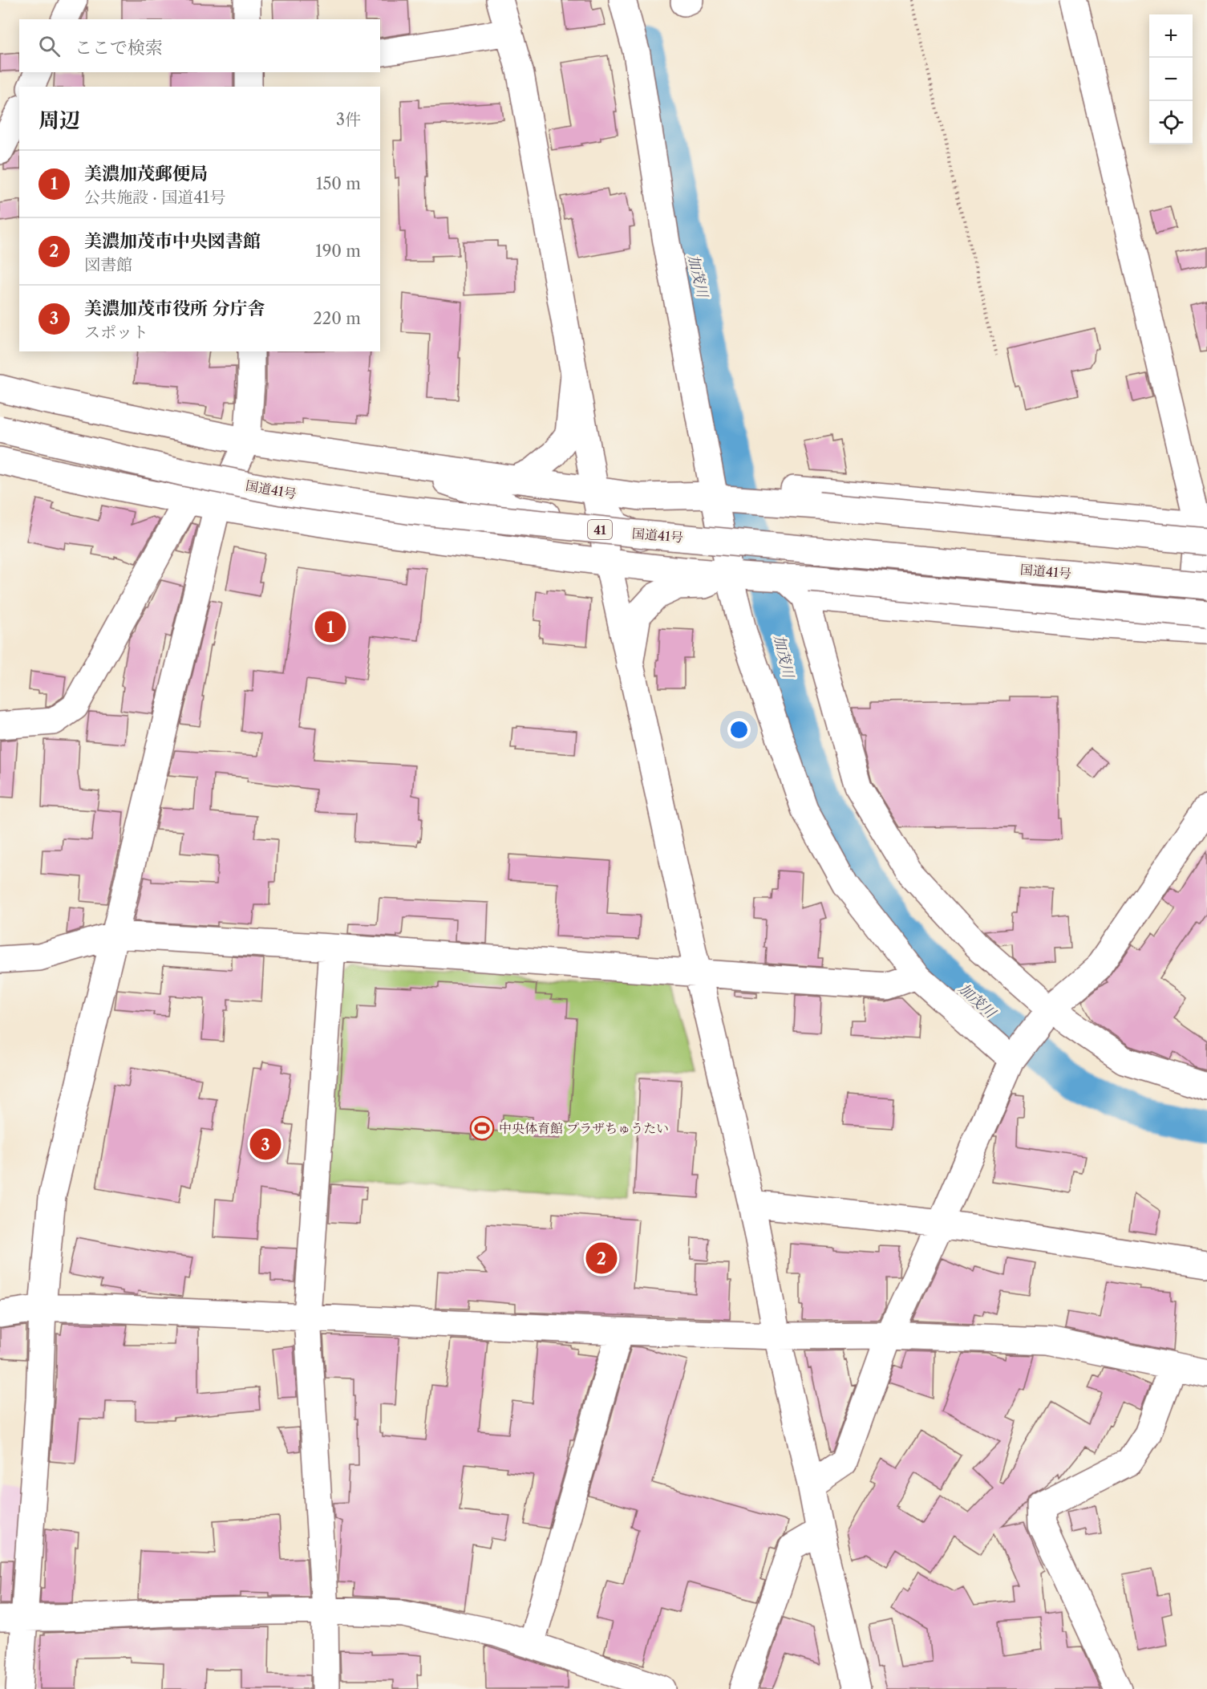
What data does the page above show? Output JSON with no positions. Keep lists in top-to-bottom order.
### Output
{
  "streets": {
    "main road": ["国道41号", "41"]
  },
  "water": ["加茂川"],
  "places": {
    "sports": ["中央体育館 プラザちゅうたい"]
  },
  "page": {
    "map_buttons": ["+", "−"],
    "search": "ここで検索",
    "heading": ["周辺", "3件"],
    "list": [
      {
        "mark": "1",
        "name": "美濃加茂郵便局",
        "note": "公共施設 · 国道41号",
        "value": "150 m"
      },
      {
        "mark": "2",
        "name": "美濃加茂市中央図書館",
        "note": "図書館",
        "value": "190 m"
      },
      {
        "mark": "3",
        "name": "美濃加茂市役所 分庁舎",
        "note": "スポット",
        "value": "220 m"
      }
    ],
    "pins": ["1", "3", "2"]
  }
}
